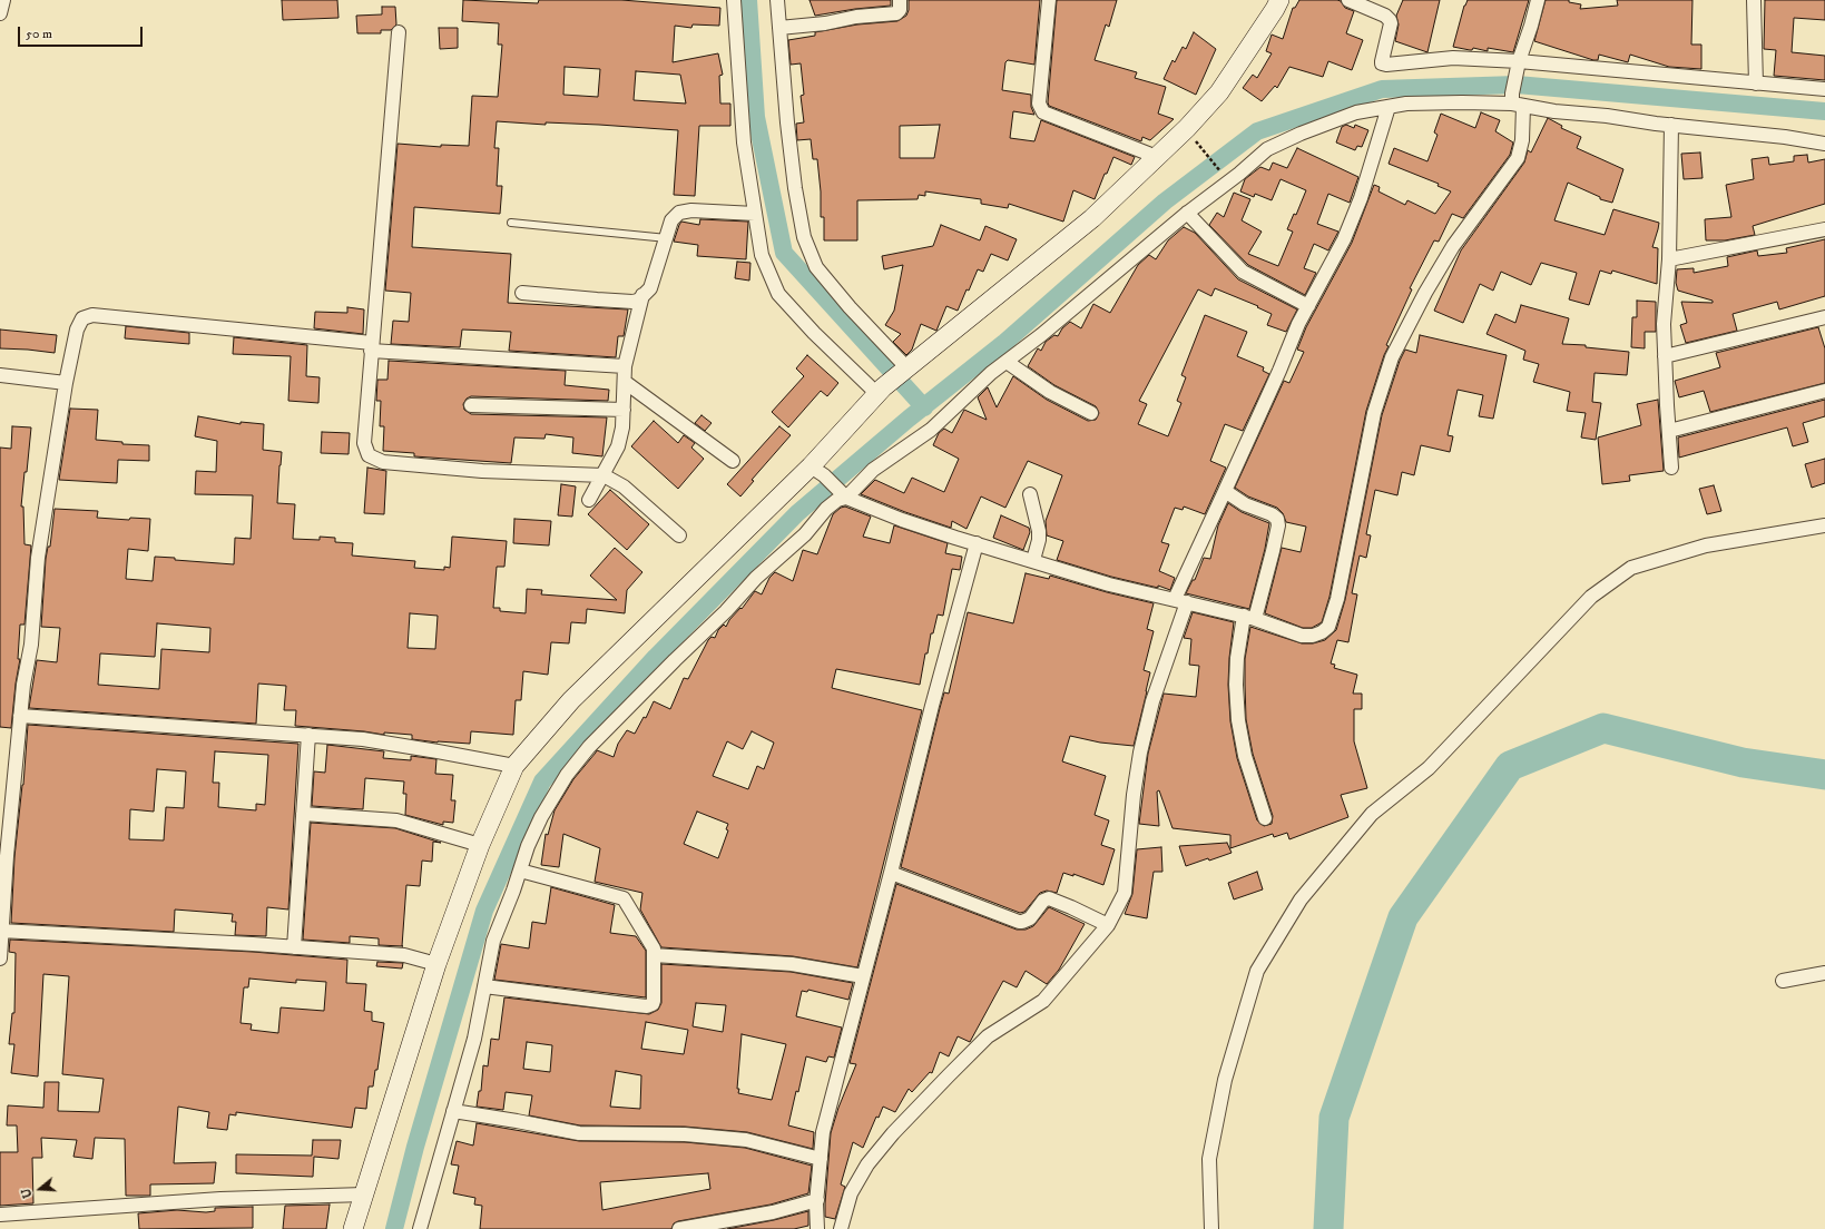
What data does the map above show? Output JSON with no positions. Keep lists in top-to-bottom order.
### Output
{
  "scale_bar": "50 m",
  "north": "left"
}
